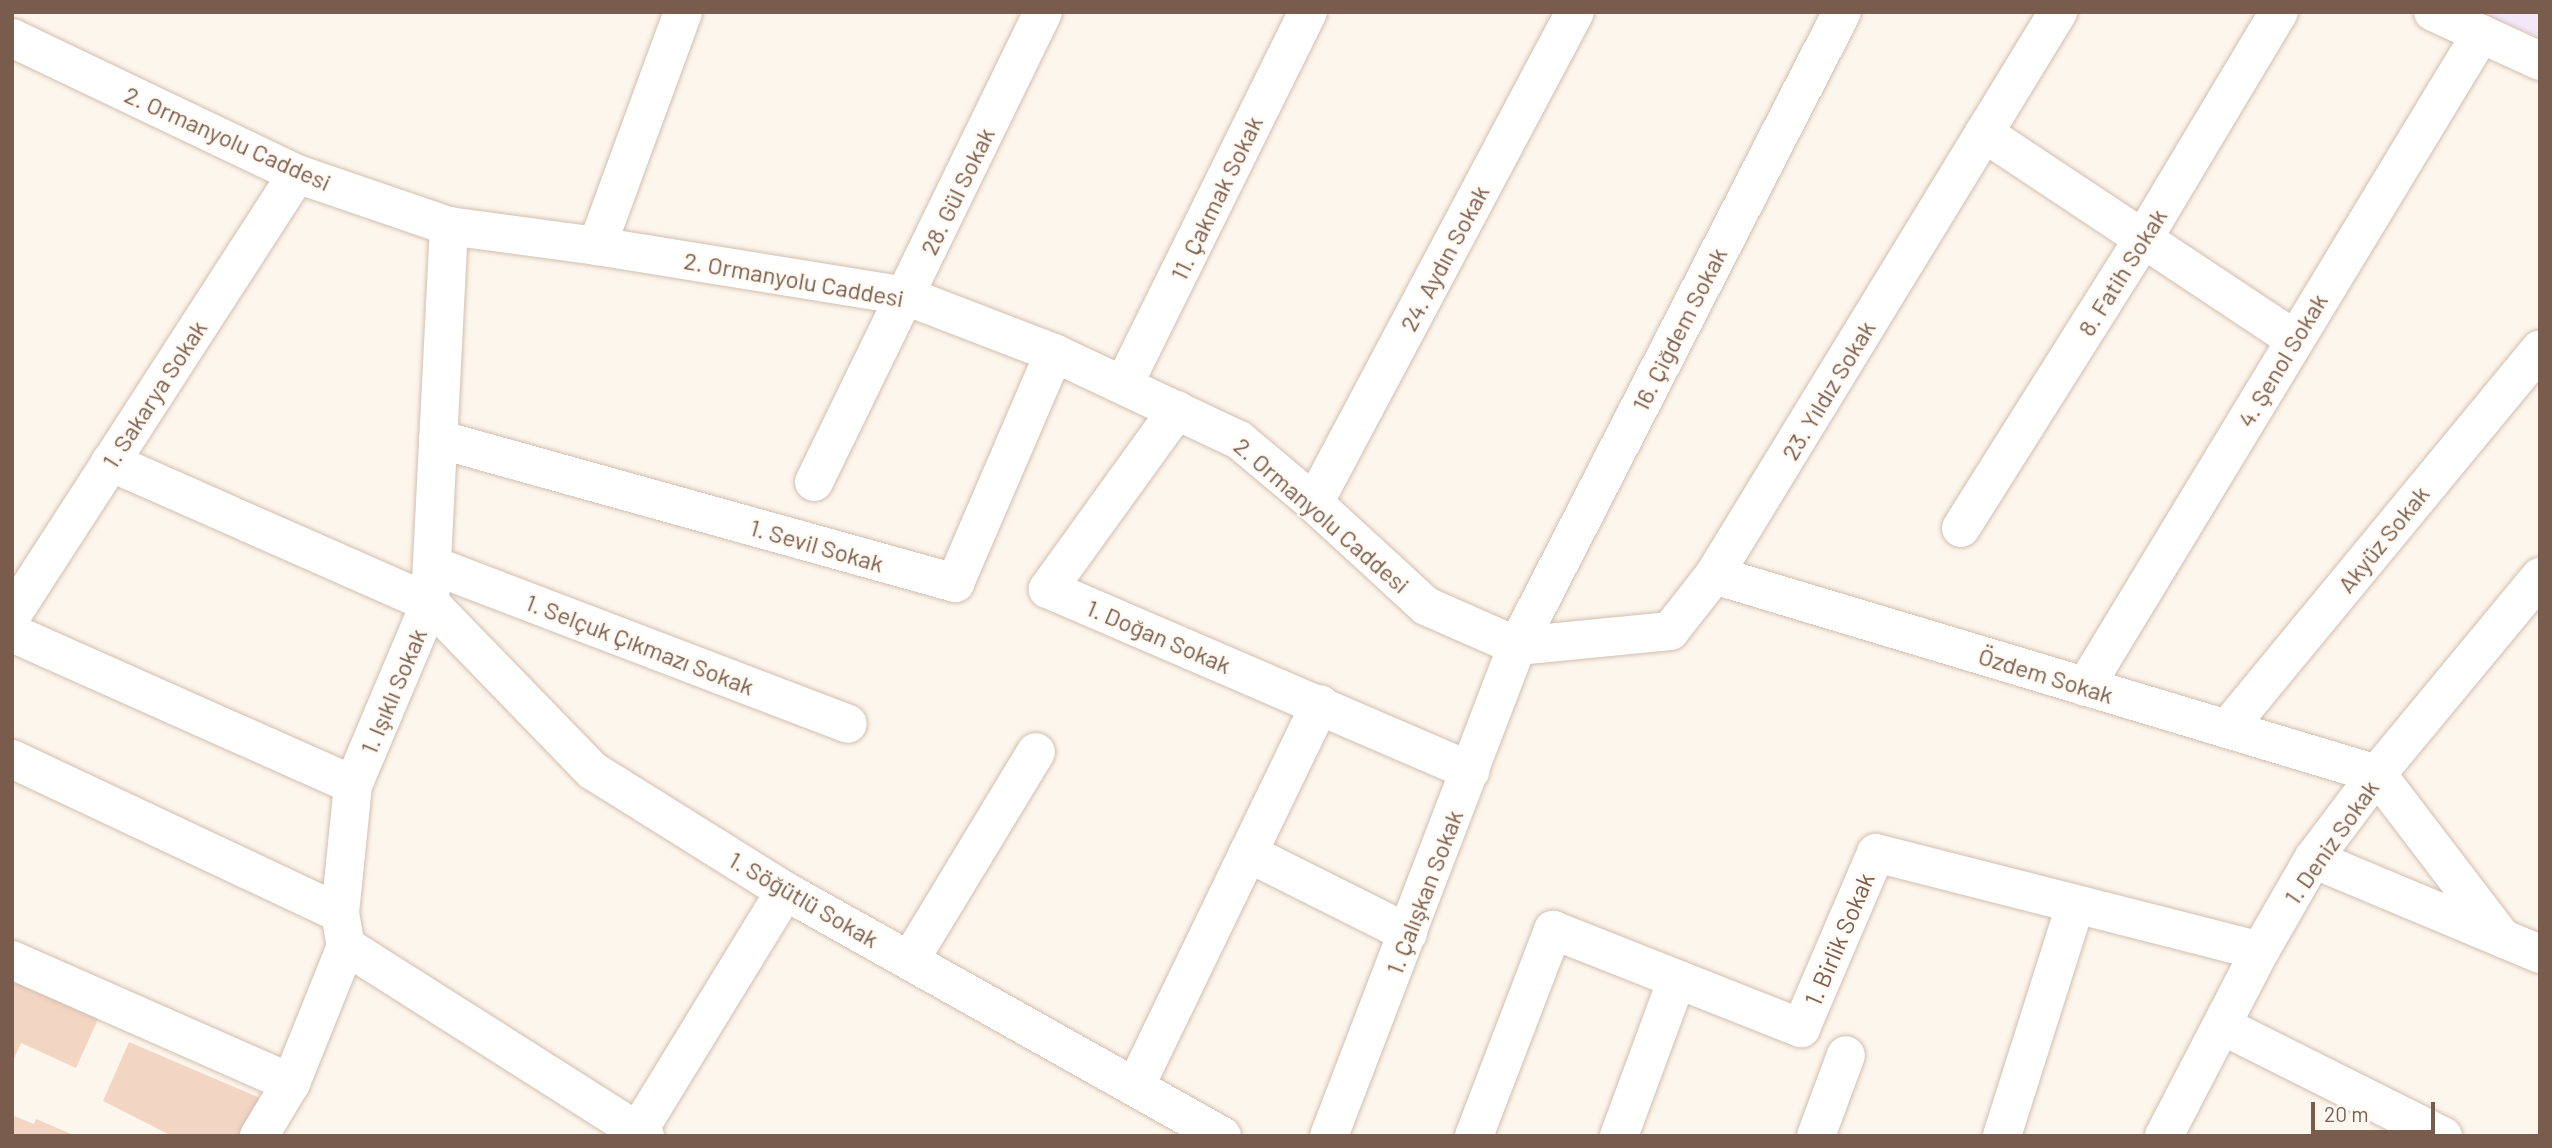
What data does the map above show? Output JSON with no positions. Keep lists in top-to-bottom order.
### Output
{
  "streets": {
    "street": [
      "2. Ormanyolu Caddesi",
      "28. Gül Sokak",
      "11. Çakmak Sokak",
      "24. Aydın Sokak",
      "8. Fatih Sokak",
      "16. Çiğdem Sokak",
      "4. Şenol Sokak",
      "23. Yıldız Sokak",
      "1. Sakarya Sokak",
      "Akyüz Sokak",
      "1. Sevil Sokak",
      "1. Doğan Sokak",
      "1. Selçuk Çıkmazı Sokak",
      "Özdem Sokak",
      "1. Işıklı Sokak",
      "1. Deniz Sokak",
      "1. Çalışkan Sokak",
      "1. Söğütlü Sokak",
      "1. Birlik Sokak"
    ]
  },
  "crossings": [
    ["2. Ormanyolu Caddesi", "28. Gül Sokak"],
    ["2. Ormanyolu Caddesi", "11. Çakmak Sokak"],
    ["2. Ormanyolu Caddesi", "24. Aydın Sokak"],
    ["2. Ormanyolu Caddesi", "16. Çiğdem Sokak"],
    ["2. Ormanyolu Caddesi", "23. Yıldız Sokak"],
    ["2. Ormanyolu Caddesi", "1. Sakarya Sokak"],
    ["2. Ormanyolu Caddesi", "1. Sevil Sokak"],
    ["2. Ormanyolu Caddesi", "1. Doğan Sokak"],
    ["2. Ormanyolu Caddesi", "1. Işıklı Sokak"],
    ["2. Ormanyolu Caddesi", "1. Çalışkan Sokak"],
    ["16. Çiğdem Sokak", "23. Yıldız Sokak"],
    ["16. Çiğdem Sokak", "1. Çalışkan Sokak"],
    ["4. Şenol Sokak", "Özdem Sokak"],
    ["23. Yıldız Sokak", "Özdem Sokak"],
    ["23. Yıldız Sokak", "1. Çalışkan Sokak"],
    ["Akyüz Sokak", "Özdem Sokak"],
    ["1. Sevil Sokak", "1. Işıklı Sokak"],
    ["1. Doğan Sokak", "1. Çalışkan Sokak"],
    ["1. Selçuk Çıkmazı Sokak", "1. Işıklı Sokak"],
    ["Özdem Sokak", "1. Deniz Sokak"],
    ["1. Işıklı Sokak", "1. Söğütlü Sokak"],
    ["1. Deniz Sokak", "1. Birlik Sokak"]
  ],
  "scale_bar": "20 m"
}
